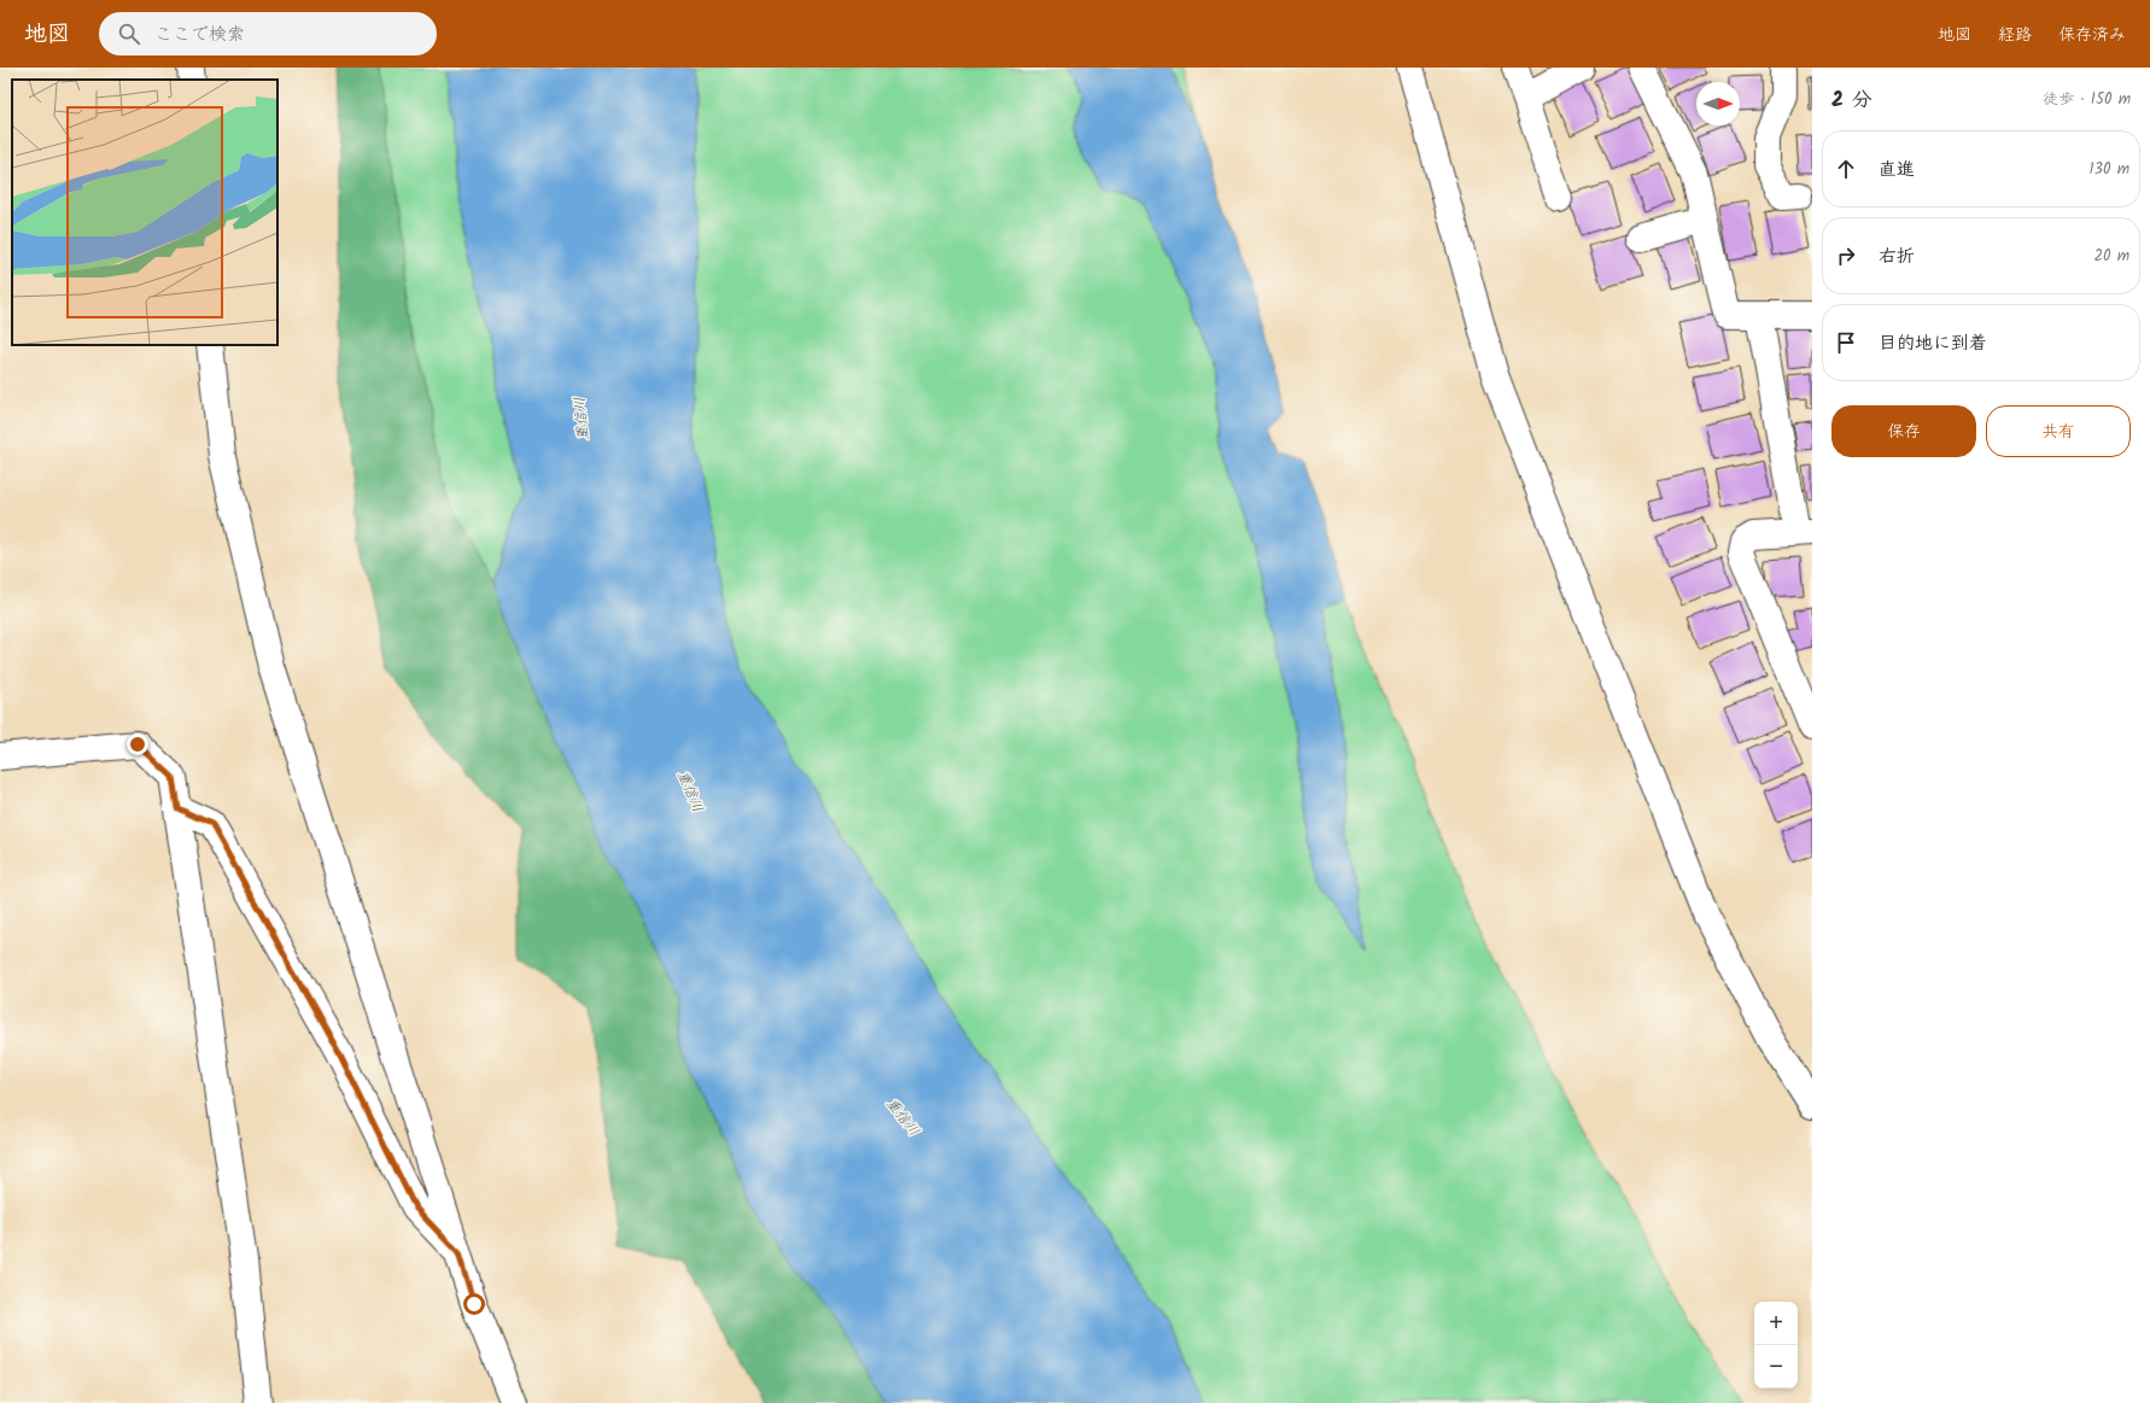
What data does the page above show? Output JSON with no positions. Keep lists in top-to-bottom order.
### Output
{
  "water": ["重信川"],
  "north": "right",
  "page": {
    "header": "地図",
    "search": "ここで検索",
    "nav": ["地図", "経路", "保存済み"],
    "heading": ["2 分", "徒歩 · 150 m"],
    "list": [
      ["直進", "130 m"],
      ["右折", "20 m"],
      "目的地に到着"
    ],
    "buttons": ["保存", "共有"],
    "map_buttons": ["+", "−"]
  }
}
